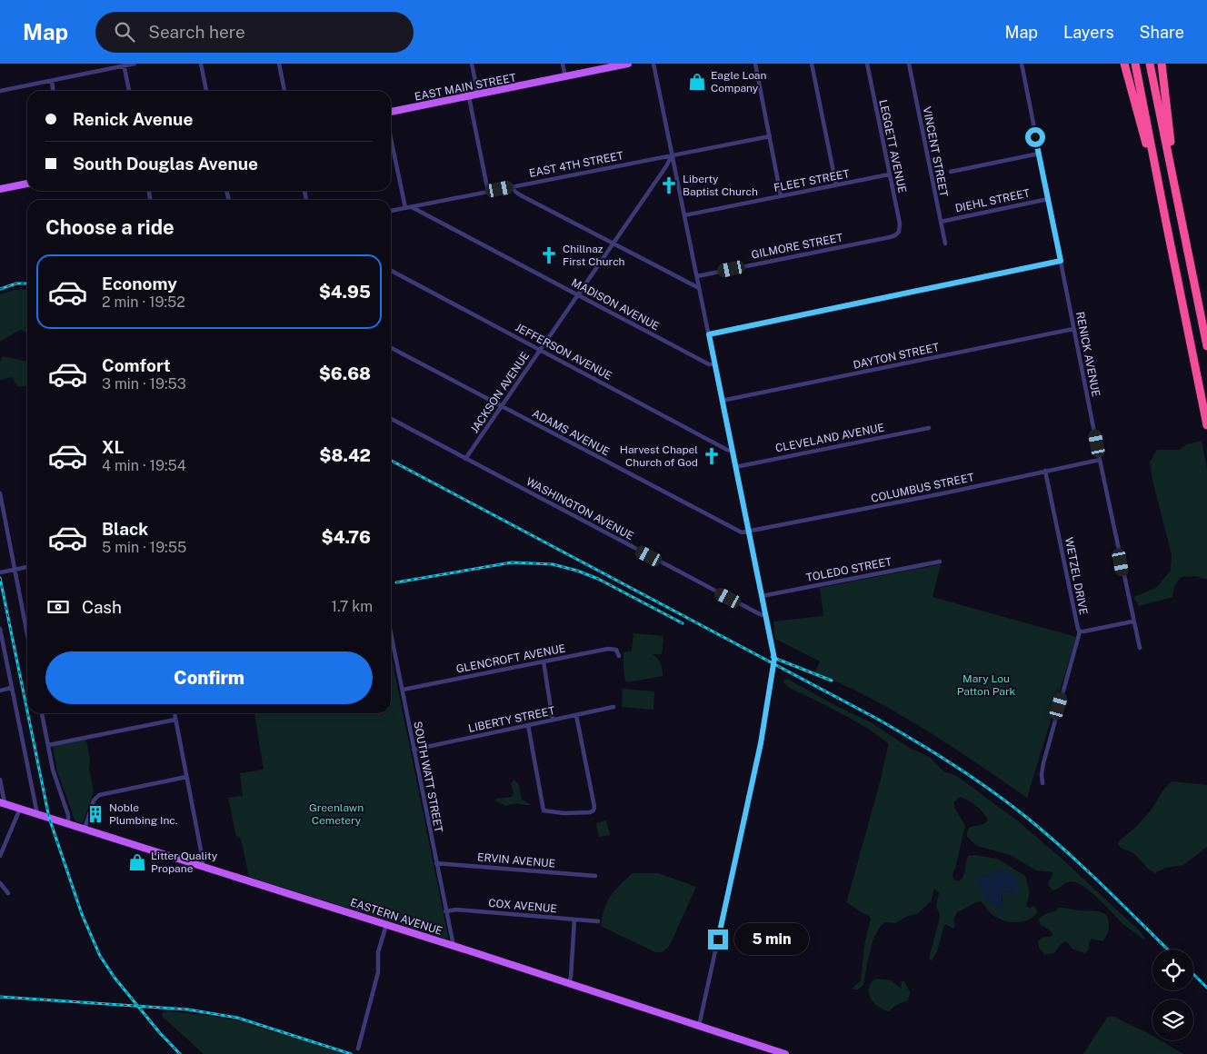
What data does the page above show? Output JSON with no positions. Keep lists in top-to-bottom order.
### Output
{
  "streets": {
    "main road": ["EAST MAIN STREET", "EASTERN AVENUE"],
    "street": [
      "LEGGETT AVENUE",
      "VINCENT STREET",
      "EAST 4TH STREET",
      "FLEET STREET",
      "DIEHL STREET",
      "GILMORE STREET",
      "MADISON AVENUE",
      "JEFFERSON AVENUE",
      "RENICK AVENUE",
      "DAYTON STREET",
      "JACKSON AVENUE",
      "ADAMS AVENUE",
      "CLEVELAND AVENUE",
      "COLUMBUS STREET",
      "WASHINGTON AVENUE",
      "TOLEDO STREET",
      "WETZEL DRIVE",
      "GLENCROFT AVENUE",
      "LIBERTY STREET",
      "SOUTH WATT STREET",
      "ERVIN AVENUE",
      "COX AVENUE"
    ]
  },
  "crossings": [
    ["LEGGETT AVENUE", "FLEET STREET"],
    ["LEGGETT AVENUE", "GILMORE STREET"],
    ["VINCENT STREET", "DIEHL STREET"],
    ["EAST 4TH STREET", "MADISON AVENUE"],
    ["EAST 4TH STREET", "JACKSON AVENUE"],
    ["DIEHL STREET", "RENICK AVENUE"],
    ["MADISON AVENUE", "JACKSON AVENUE"],
    ["JEFFERSON AVENUE", "JACKSON AVENUE"],
    ["RENICK AVENUE", "DAYTON STREET"],
    ["RENICK AVENUE", "COLUMBUS STREET"],
    ["RENICK AVENUE", "WETZEL DRIVE"],
    ["JACKSON AVENUE", "ADAMS AVENUE"],
    ["JACKSON AVENUE", "WASHINGTON AVENUE"],
    ["ADAMS AVENUE", "COLUMBUS STREET"],
    ["COLUMBUS STREET", "WETZEL DRIVE"],
    ["GLENCROFT AVENUE", "SOUTH WATT STREET"],
    ["LIBERTY STREET", "SOUTH WATT STREET"],
    ["SOUTH WATT STREET", "ERVIN AVENUE"],
    ["SOUTH WATT STREET", "COX AVENUE"],
    ["SOUTH WATT STREET", "EASTERN AVENUE"]
  ],
  "parks": ["Mary Lou Patton Park", "Greenlawn Cemetery"],
  "places": {
    "shop": ["Eagle Loan Company", "Litter Quality Propane"],
    "church": ["Liberty Baptist Church", "Chillnaz First Church", "Harvest Chapel Church of God"],
    "building": ["Noble Plumbing Inc."]
  },
  "page": {
    "header": "Map",
    "search": "Search here",
    "nav": ["Map", "Layers", "Share"],
    "banner": ["Renick Avenue", "South Douglas Avenue"],
    "heading": "Choose a ride",
    "list": [
      {
        "name": "Economy",
        "note": "2 min · 19:52",
        "value": "$4.95"
      },
      {
        "name": "Comfort",
        "note": "3 min · 19:53",
        "value": "$6.68"
      },
      {
        "name": "XL",
        "note": "4 min · 19:54",
        "value": "$8.42"
      },
      {
        "name": "Black",
        "note": "5 min · 19:55",
        "value": "$4.76"
      }
    ],
    "pay": ["Cash", "1.7 km"],
    "buttons": "Confirm",
    "bubble": "5 min"
  }
}
